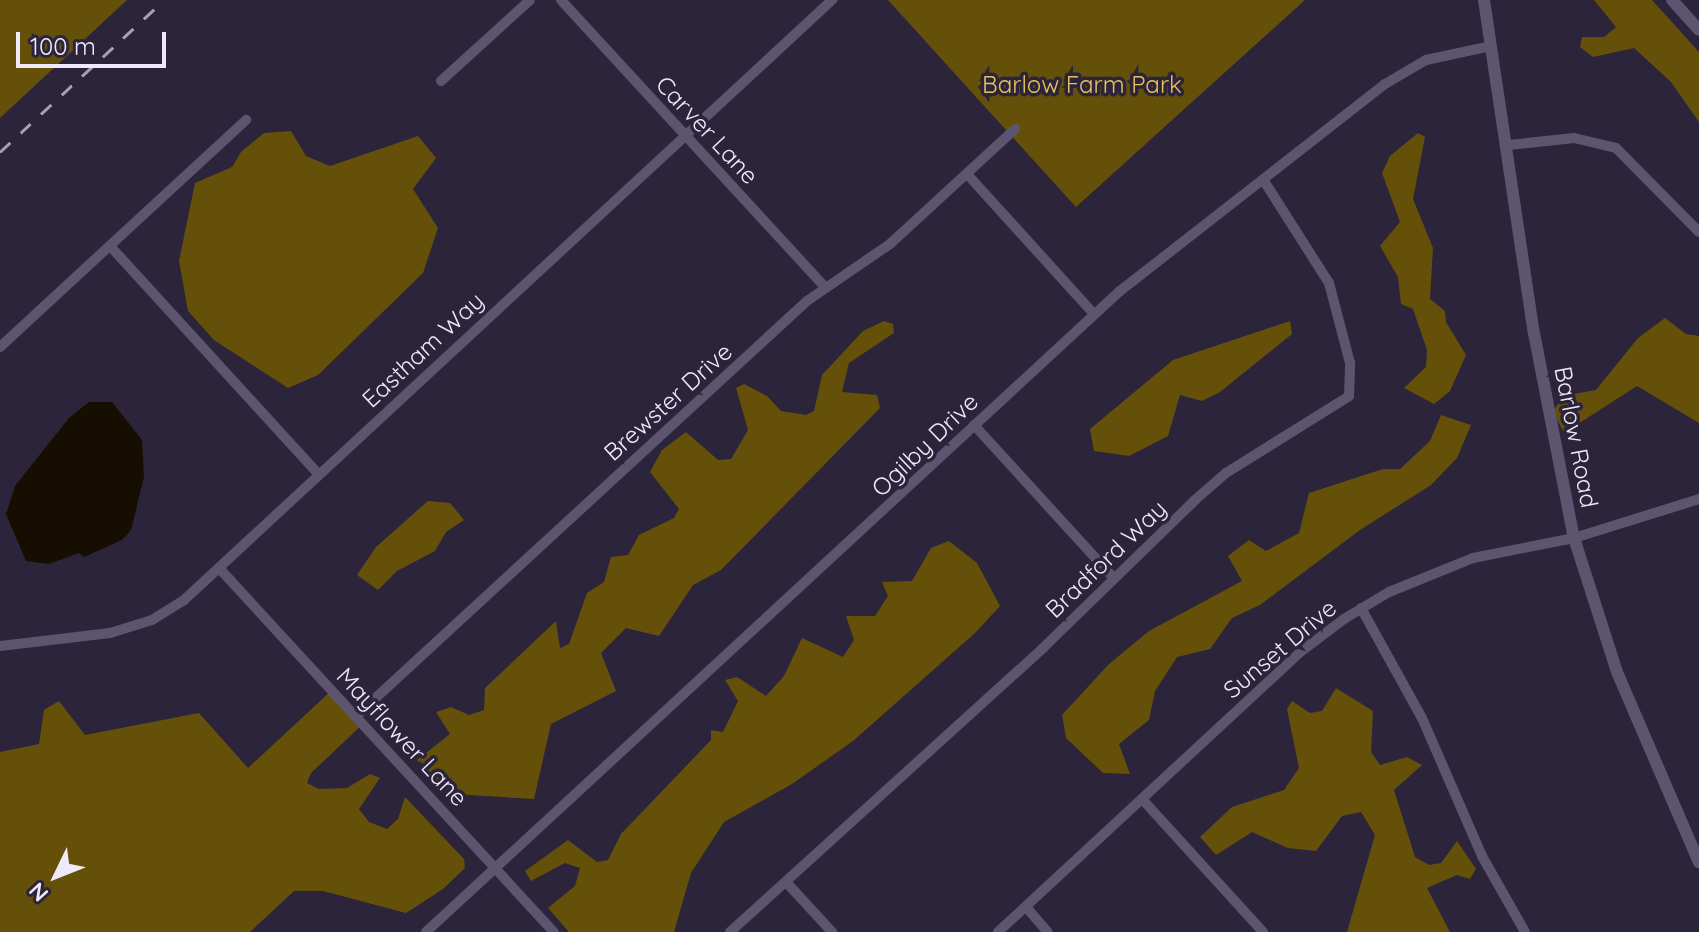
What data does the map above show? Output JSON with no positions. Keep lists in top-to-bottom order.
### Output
{
  "streets": {
    "street": [
      "Carver Lane",
      "Eastham Way",
      "Brewster Drive",
      "Barlow Road",
      "Ogilby Drive",
      "Bradford Way",
      "Sunset Drive",
      "Mayflower Lane"
    ]
  },
  "crossings": [
    ["Carver Lane", "Eastham Way"],
    ["Carver Lane", "Brewster Drive"],
    ["Eastham Way", "Mayflower Lane"],
    ["Brewster Drive", "Mayflower Lane"],
    ["Barlow Road", "Ogilby Drive"],
    ["Barlow Road", "Sunset Drive"],
    ["Ogilby Drive", "Bradford Way"],
    ["Ogilby Drive", "Mayflower Lane"]
  ],
  "parks": ["Barlow Farm Park"],
  "scale_bar": "100 m",
  "north": "bottom left"
}
